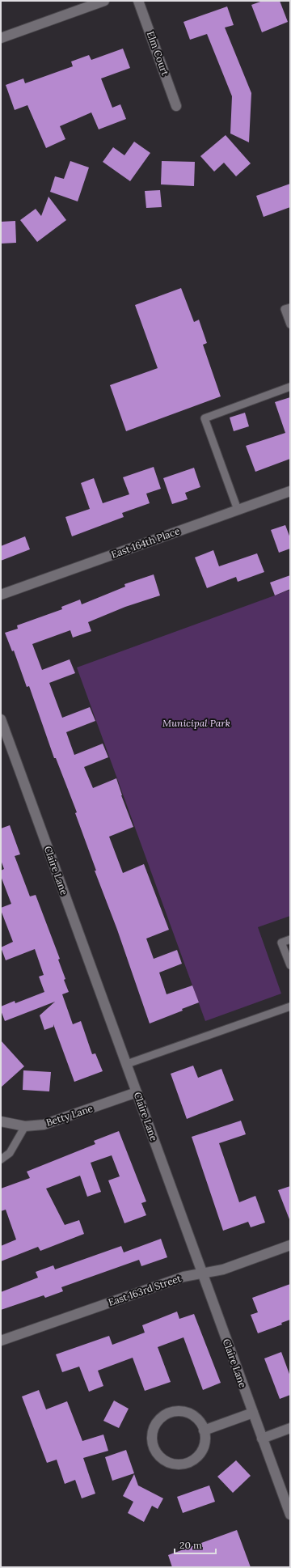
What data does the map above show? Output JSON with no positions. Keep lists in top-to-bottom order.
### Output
{
  "streets": {
    "street": [
      "Elm Court",
      "East 164th Place",
      "Claire Lane",
      "Betty Lane",
      "East 163rd Street"
    ]
  },
  "crossings": [
    ["Claire Lane", "Betty Lane"],
    ["Claire Lane", "East 163rd Street"]
  ],
  "parks": ["Municipal Park"],
  "scale_bar": "20 m"
}
